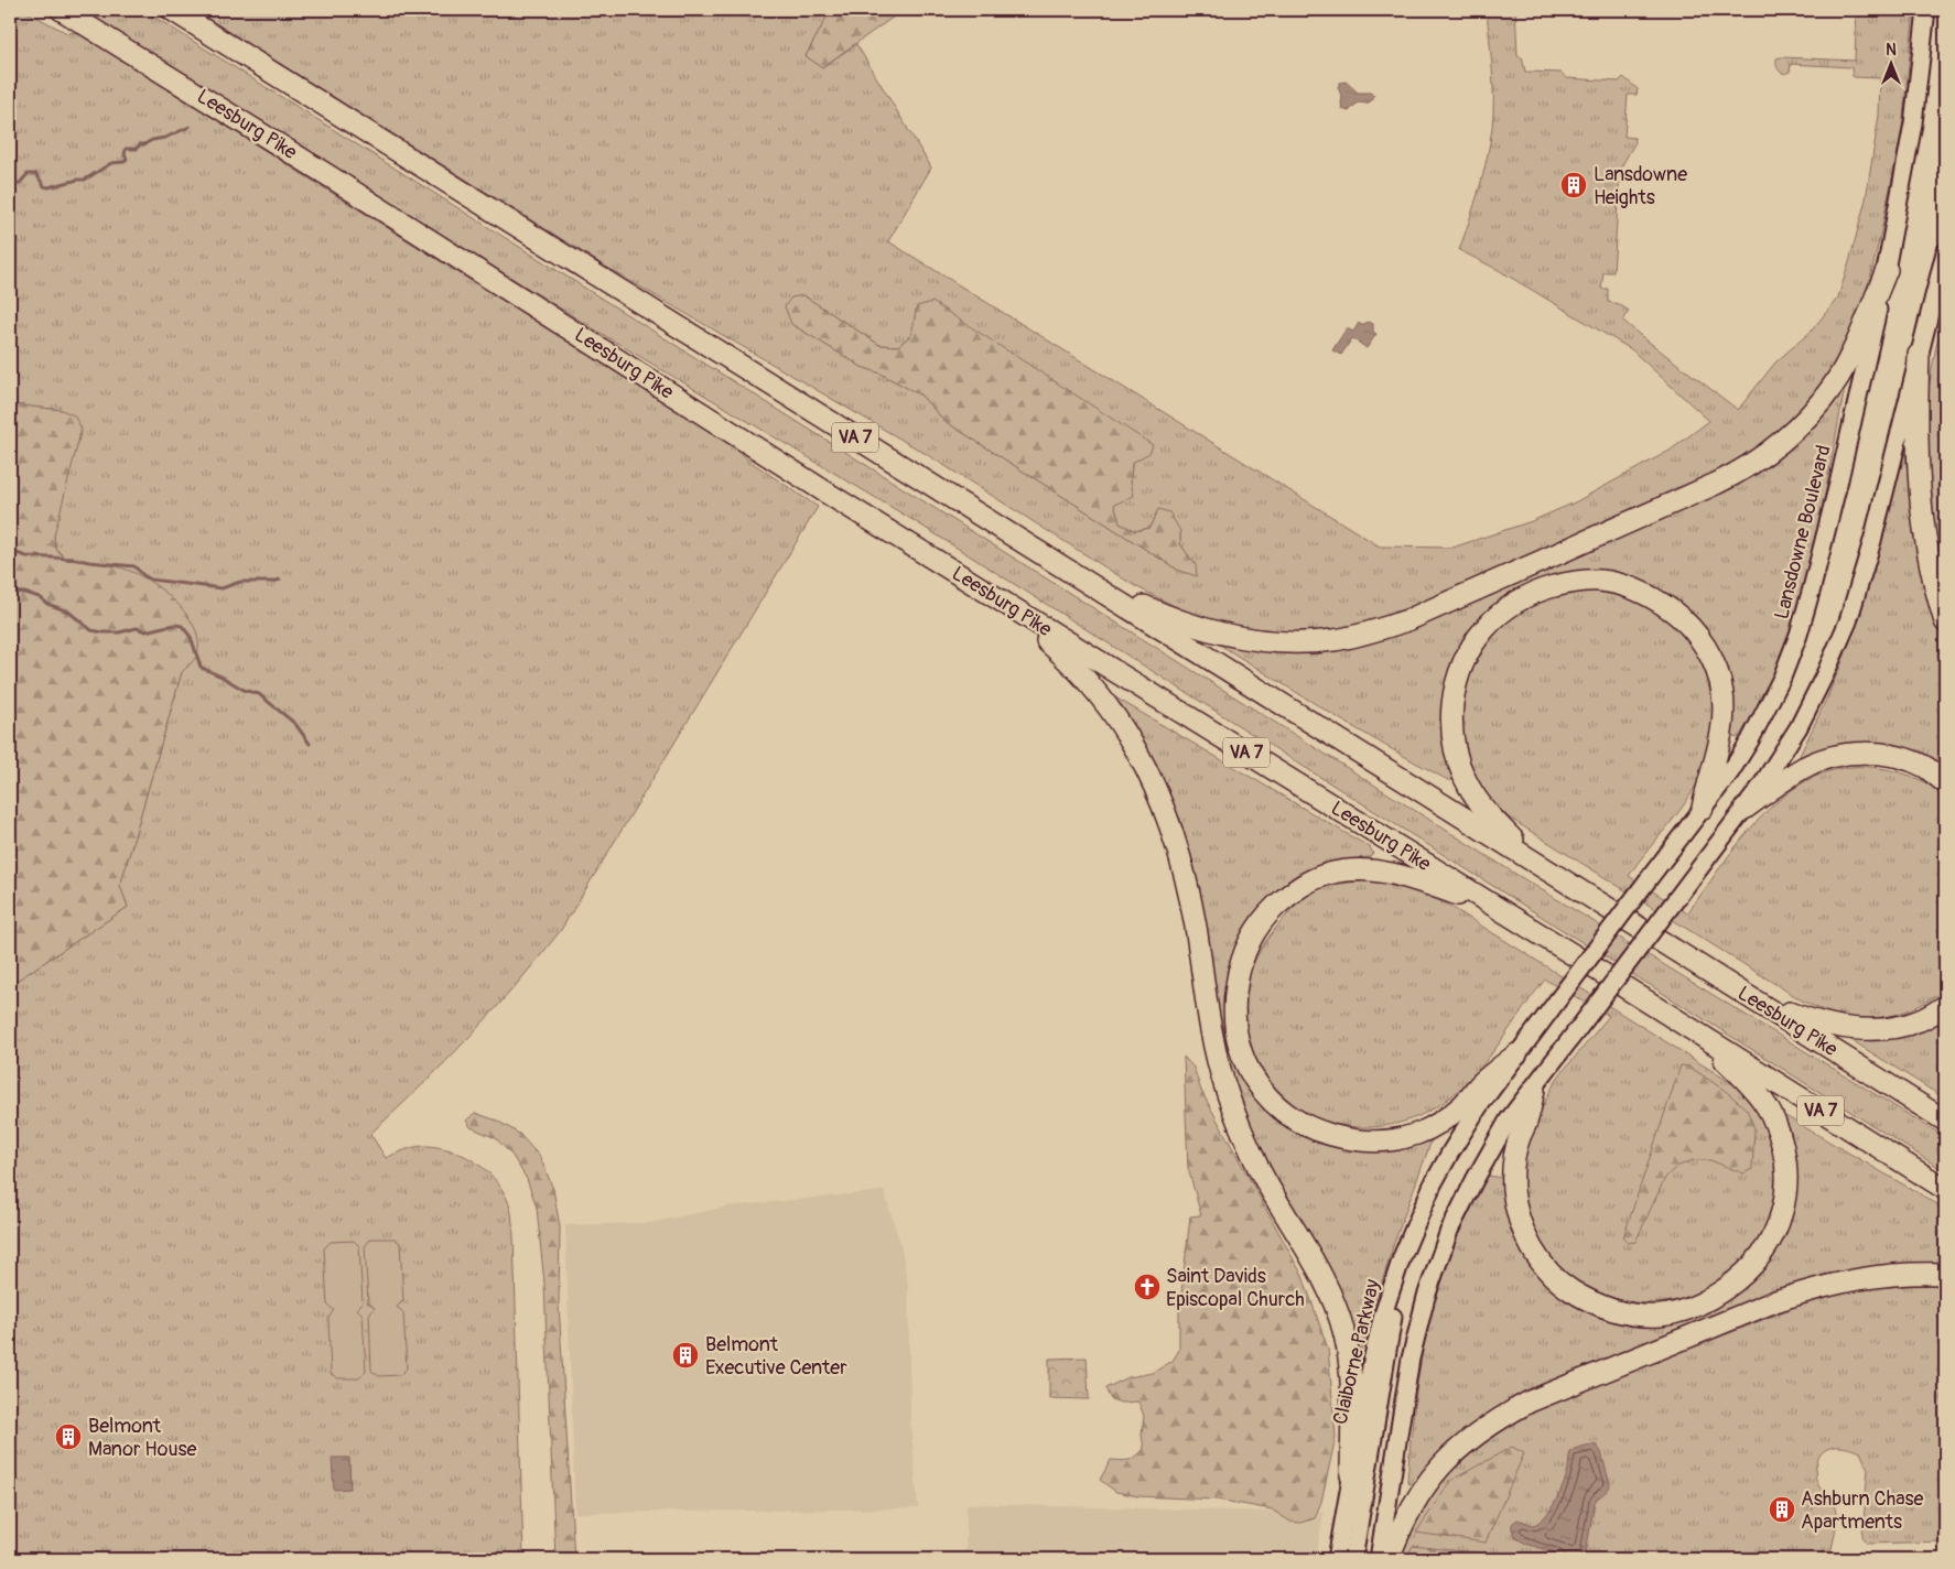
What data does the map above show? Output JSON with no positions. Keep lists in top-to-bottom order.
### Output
{
  "streets": {
    "highway": ["Leesburg Pike", "VA 7"],
    "main road": ["Lansdowne Boulevard", "Claiborne Parkway"]
  },
  "crossings": [
    ["Lansdowne Boulevard", "Claiborne Parkway"]
  ],
  "places": {
    "building": [
      "Lansdowne Heights",
      "Belmont Executive Center",
      "Belmont Manor House",
      "Ashburn Chase Apartments"
    ],
    "church": ["Saint Davids Episcopal Church"]
  },
  "north": "top"
}
